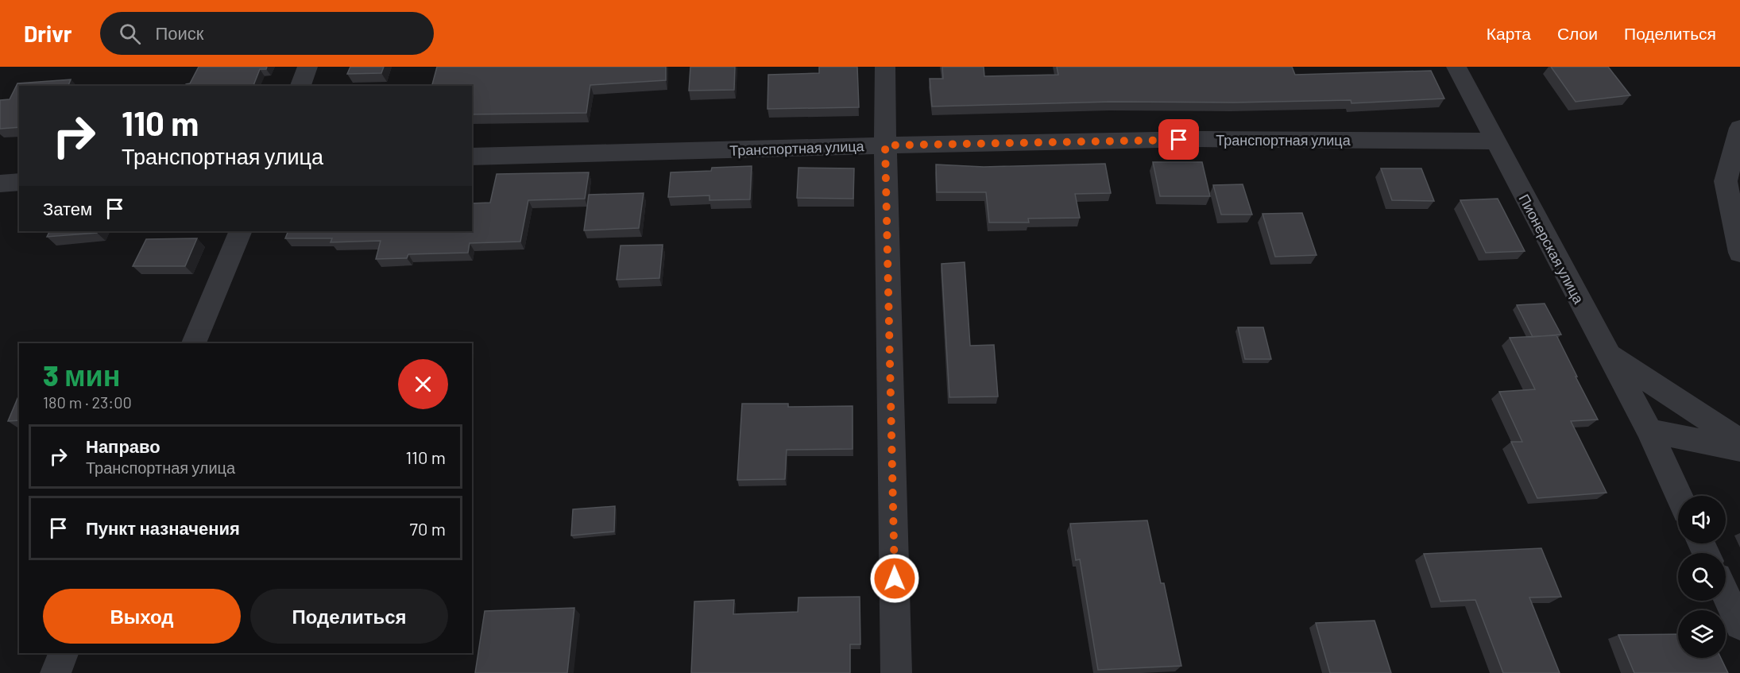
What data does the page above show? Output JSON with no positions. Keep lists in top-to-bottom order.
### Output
{
  "streets": {
    "street": ["Транспортная улица", "Пионерская улица"]
  },
  "crossings": [
    ["Транспортная улица", "Пионерская улица"]
  ],
  "page": {
    "header": "Drivr",
    "search": "Поиск",
    "nav": ["Карта", "Слои", "Поделиться"],
    "turn": ["110 m", "Транспортная улица"],
    "then": "Затем",
    "heading": ["3 мин", "180 m · 23:00"],
    "list": [
      {
        "name": "Направо",
        "note": "Транспортная улица",
        "value": "110 m"
      },
      {
        "name": "Пункт назначения",
        "value": "70 m"
      }
    ],
    "buttons": ["Выход", "Поделиться"]
  }
}
